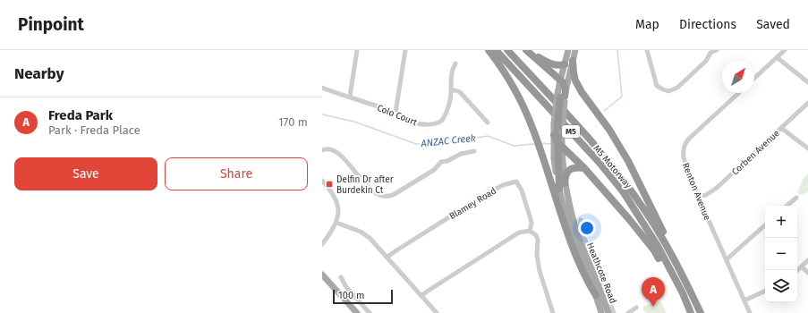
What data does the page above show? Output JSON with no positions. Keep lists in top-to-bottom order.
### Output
{
  "streets": {
    "highway": ["M5", "M5 Motorway"],
    "main road": ["Heathcote Road"],
    "street": [
      "Colo Court",
      "Corben Avenue",
      "Renton Avenue",
      "Blamey Road"
    ]
  },
  "crossings": [
    ["Corben Avenue", "Renton Avenue"]
  ],
  "water": ["ANZAC Creek"],
  "places": {
    "transit": ["Delfin Dr after Burdekin Ct"]
  },
  "scale_bar": "100 m",
  "north": "top right",
  "page": {
    "header": "Pinpoint",
    "nav": ["Map", "Directions", "Saved"],
    "heading": "Nearby",
    "list": [
      {
        "mark": "A",
        "name": "Freda Park",
        "note": "Park · Freda Place",
        "value": "170 m"
      }
    ],
    "buttons": ["Save", "Share"],
    "map_buttons": ["+", "−"],
    "pins": "A",
    "scale": "100 m"
  }
}
